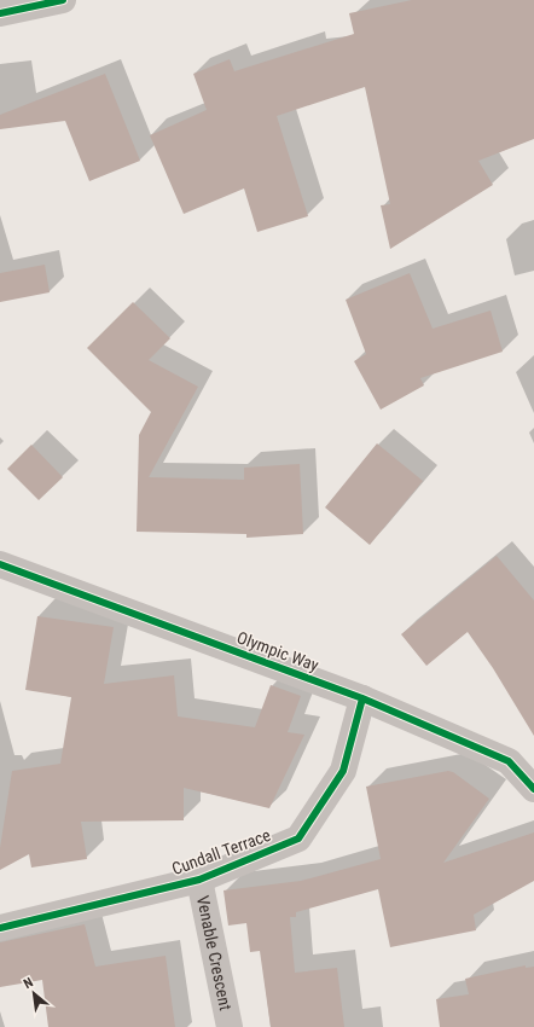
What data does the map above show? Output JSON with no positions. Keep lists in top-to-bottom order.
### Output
{
  "streets": {
    "street": ["Olympic Way", "Cundall Terrace", "Venable Crescent"]
  },
  "crossings": [
    ["Olympic Way", "Cundall Terrace"],
    ["Cundall Terrace", "Venable Crescent"]
  ],
  "north": "top left"
}
